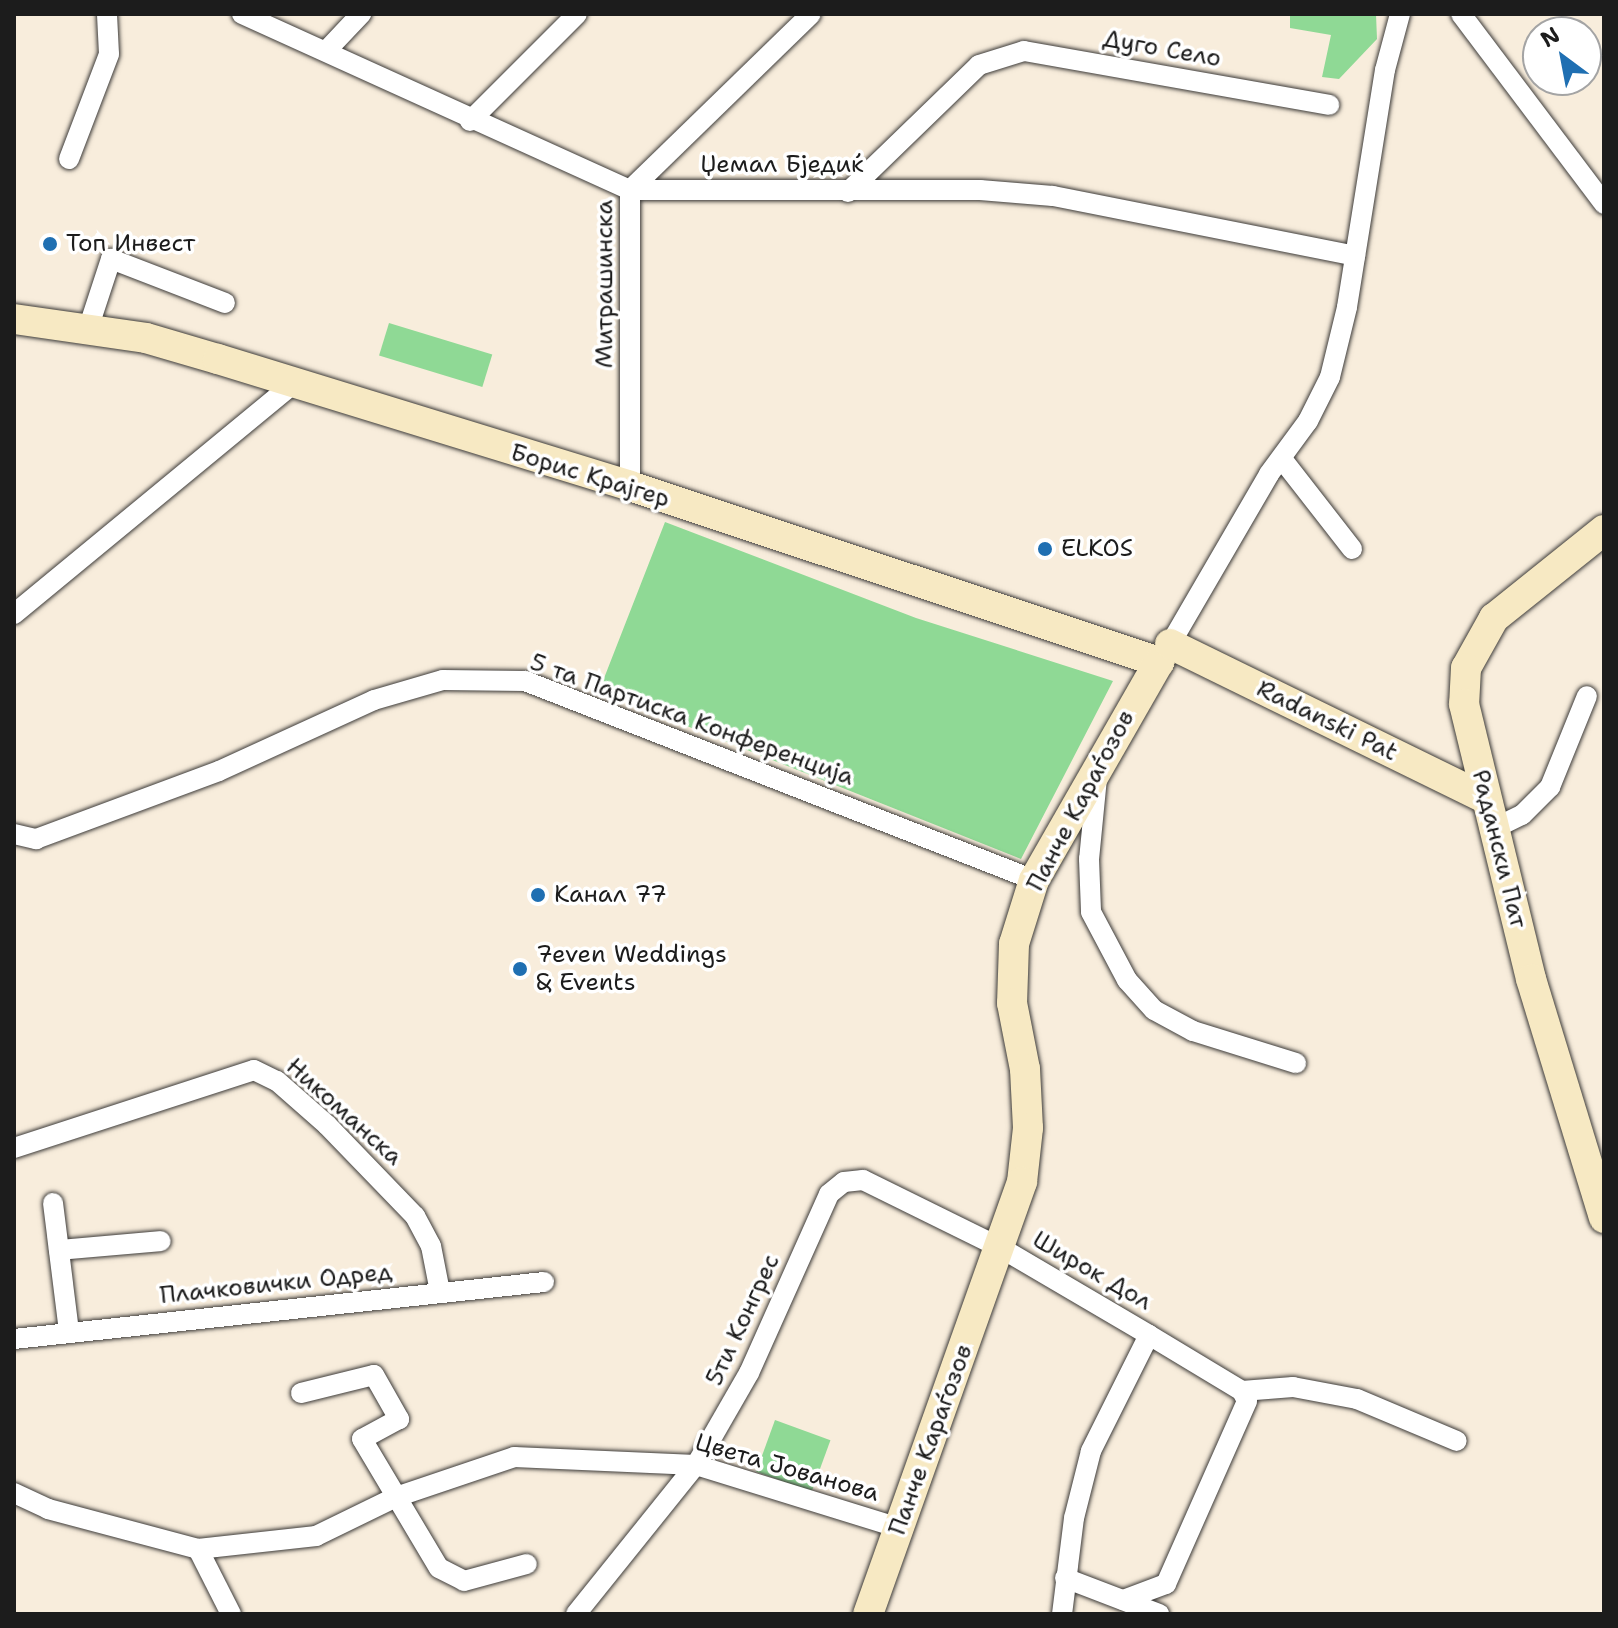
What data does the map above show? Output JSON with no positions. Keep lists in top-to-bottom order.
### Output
{
  "streets": {
    "street": [
      "Дуго Село",
      "Џемал Бједиќ",
      "Митрашинска",
      "Борис Крајгер",
      "5 та Партиска Конференција",
      "Radanski Pat",
      "Панче Караѓозов",
      "Радански Пат",
      "Никоманска",
      "Широк Дол",
      "Плачковички Одред",
      "5ти Конгрес",
      "Цвета Јованова"
    ]
  },
  "crossings": [
    ["Дуго Село", "Џемал Бједиќ"],
    ["Џемал Бједиќ", "Митрашинска"],
    ["Џемал Бједиќ", "Панче Караѓозов"],
    ["Митрашинска", "Борис Крајгер"],
    ["Борис Крајгер", "Radanski Pat"],
    ["Борис Крајгер", "Панче Караѓозов"],
    ["5 та Партиска Конференција", "Панче Караѓозов"],
    ["Radanski Pat", "Панче Караѓозов"],
    ["Radanski Pat", "Радански Пат"],
    ["Панче Караѓозов", "Широк Дол"],
    ["Панче Караѓозов", "5ти Конгрес"],
    ["Панче Караѓозов", "Цвета Јованова"],
    ["Никоманска", "Плачковички Одред"],
    ["Широк Дол", "5ти Конгрес"],
    ["5ти Конгрес", "Цвета Јованова"]
  ],
  "places": [
    "Топ Инвест",
    "ELKOS",
    "Канал 77",
    "7even Weddings & Events"
  ],
  "north": "top left"
}
